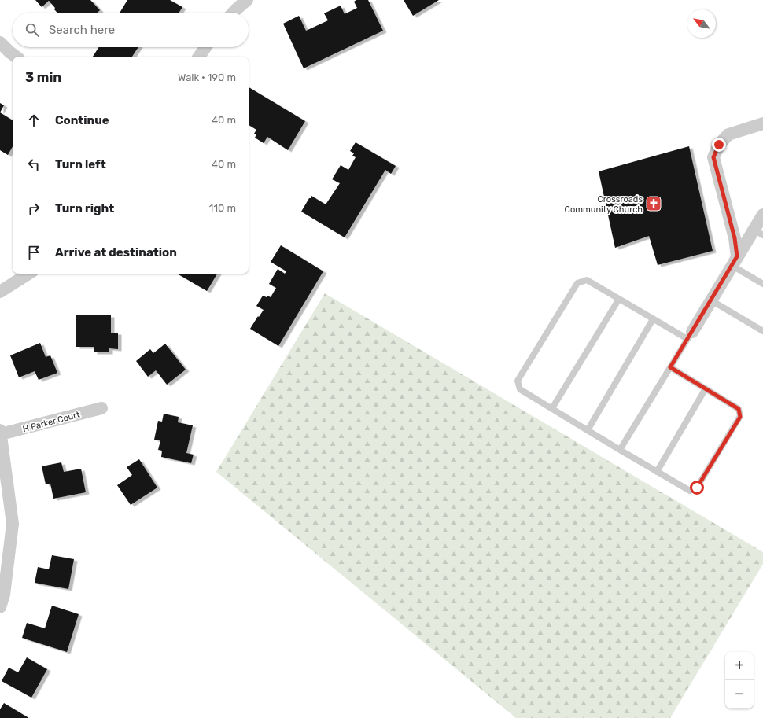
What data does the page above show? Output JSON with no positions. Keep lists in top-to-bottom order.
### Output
{
  "streets": {
    "street": ["H Parker Court"]
  },
  "places": {
    "church": ["Crossroads Community Church"]
  },
  "north": "top left",
  "page": {
    "search": "Search here",
    "heading": ["3 min", "Walk · 190 m"],
    "list": [
      ["Continue", "40 m"],
      ["Turn left", "40 m"],
      ["Turn right", "110 m"],
      "Arrive at destination"
    ],
    "map_buttons": ["+", "−"]
  }
}
